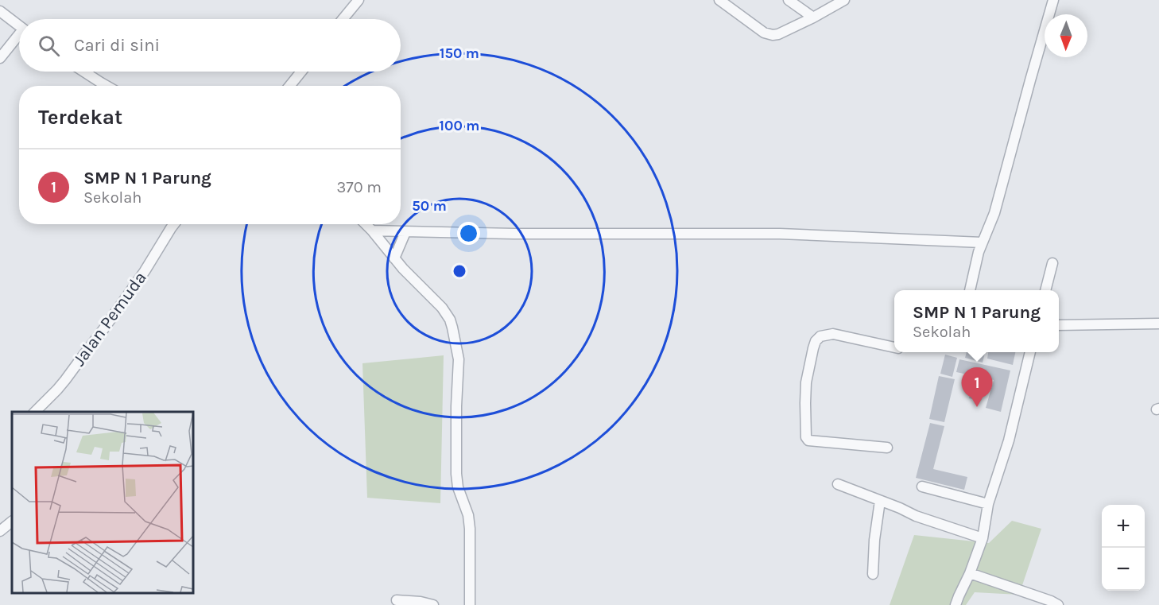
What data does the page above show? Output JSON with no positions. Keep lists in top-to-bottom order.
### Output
{
  "streets": {
    "street": ["Jalan Pemuda"]
  },
  "north": "bottom",
  "page": {
    "search": "Cari di sini",
    "heading": "Terdekat",
    "list": [
      {
        "mark": "1",
        "name": "SMP N 1 Parung",
        "note": "Sekolah",
        "value": "370 m"
      }
    ],
    "popup": ["SMP N 1 Parung", "Sekolah"],
    "pins": "1",
    "map_buttons": ["+", "−"]
  },
  "rings": ["150 m", "100 m", "50 m"]
}
